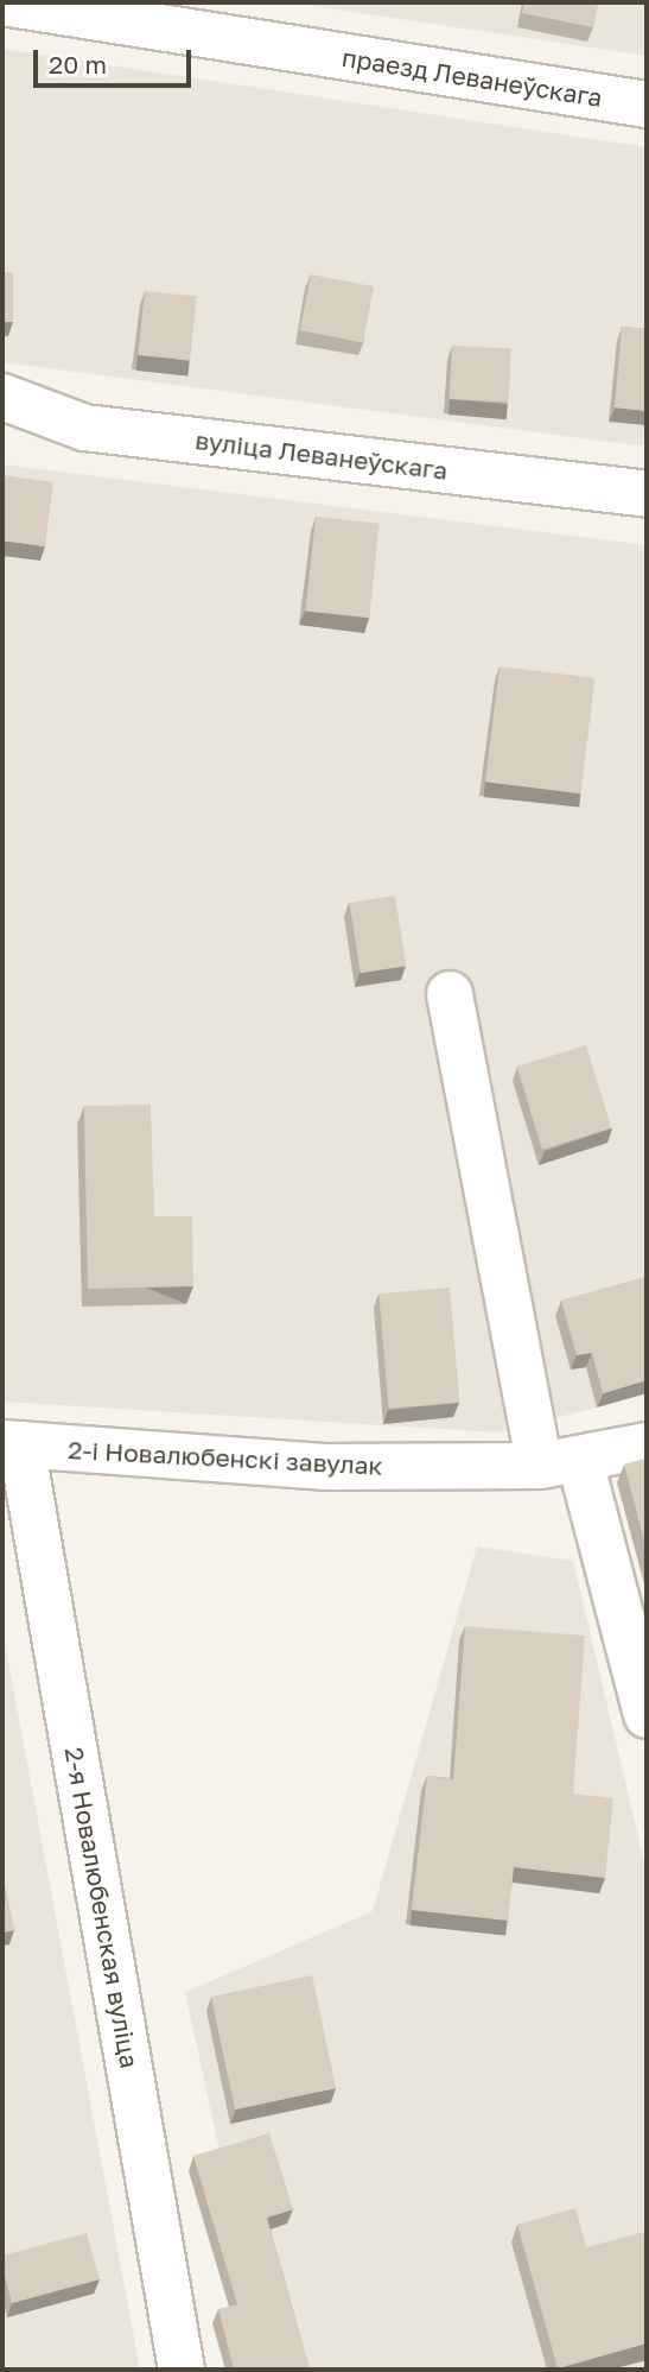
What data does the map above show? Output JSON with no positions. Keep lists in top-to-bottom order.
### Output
{
  "streets": {
    "street": [
      "праезд Леванеўскага",
      "вуліца Леванеўскага",
      "2-і Новалюбенскі завулак",
      "2-я Новалюбенская вуліца"
    ]
  },
  "crossings": [
    ["2-і Новалюбенскі завулак", "2-я Новалюбенская вуліца"]
  ],
  "scale_bar": "20 m"
}
